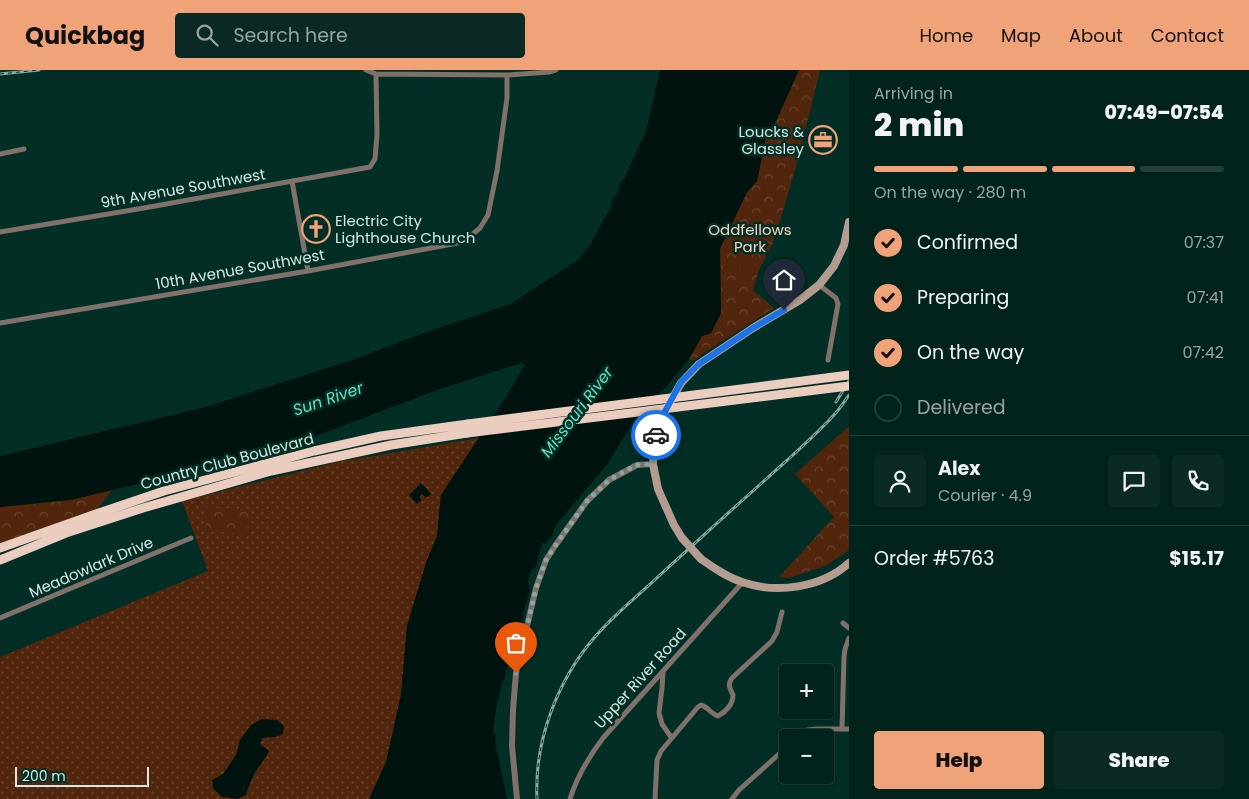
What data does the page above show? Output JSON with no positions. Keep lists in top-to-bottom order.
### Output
{
  "streets": {
    "highway": ["Country Club Boulevard"],
    "street": [
      "9th Avenue Southwest",
      "10th Avenue Southwest",
      "Meadowlark Drive",
      "Upper River Road"
    ]
  },
  "water": ["Sun River", "Missouri River"],
  "parks": ["Oddfellows Park"],
  "places": {
    "office": ["Loucks & Glassley"],
    "church": ["Electric City Lighthouse Church"]
  },
  "scale_bar": "200 m",
  "page": {
    "header": "Quickbag",
    "search": "Search here",
    "nav": [
      "Home",
      "Map",
      "About",
      "Contact"
    ],
    "heading": ["2 min", "Arriving in", "07:49–07:54"],
    "panel": [
      "Alex",
      "Courier · 4.9",
      "Order #5763",
      "$15.17"
    ],
    "bar": "On the way · 280 m",
    "list": [
      ["Confirmed", "07:37"],
      ["Preparing", "07:41"],
      ["On the way", "07:42"],
      "Delivered"
    ],
    "map_buttons": ["+", "−"],
    "buttons": ["Help", "Share"],
    "scale": "200 m"
  }
}
